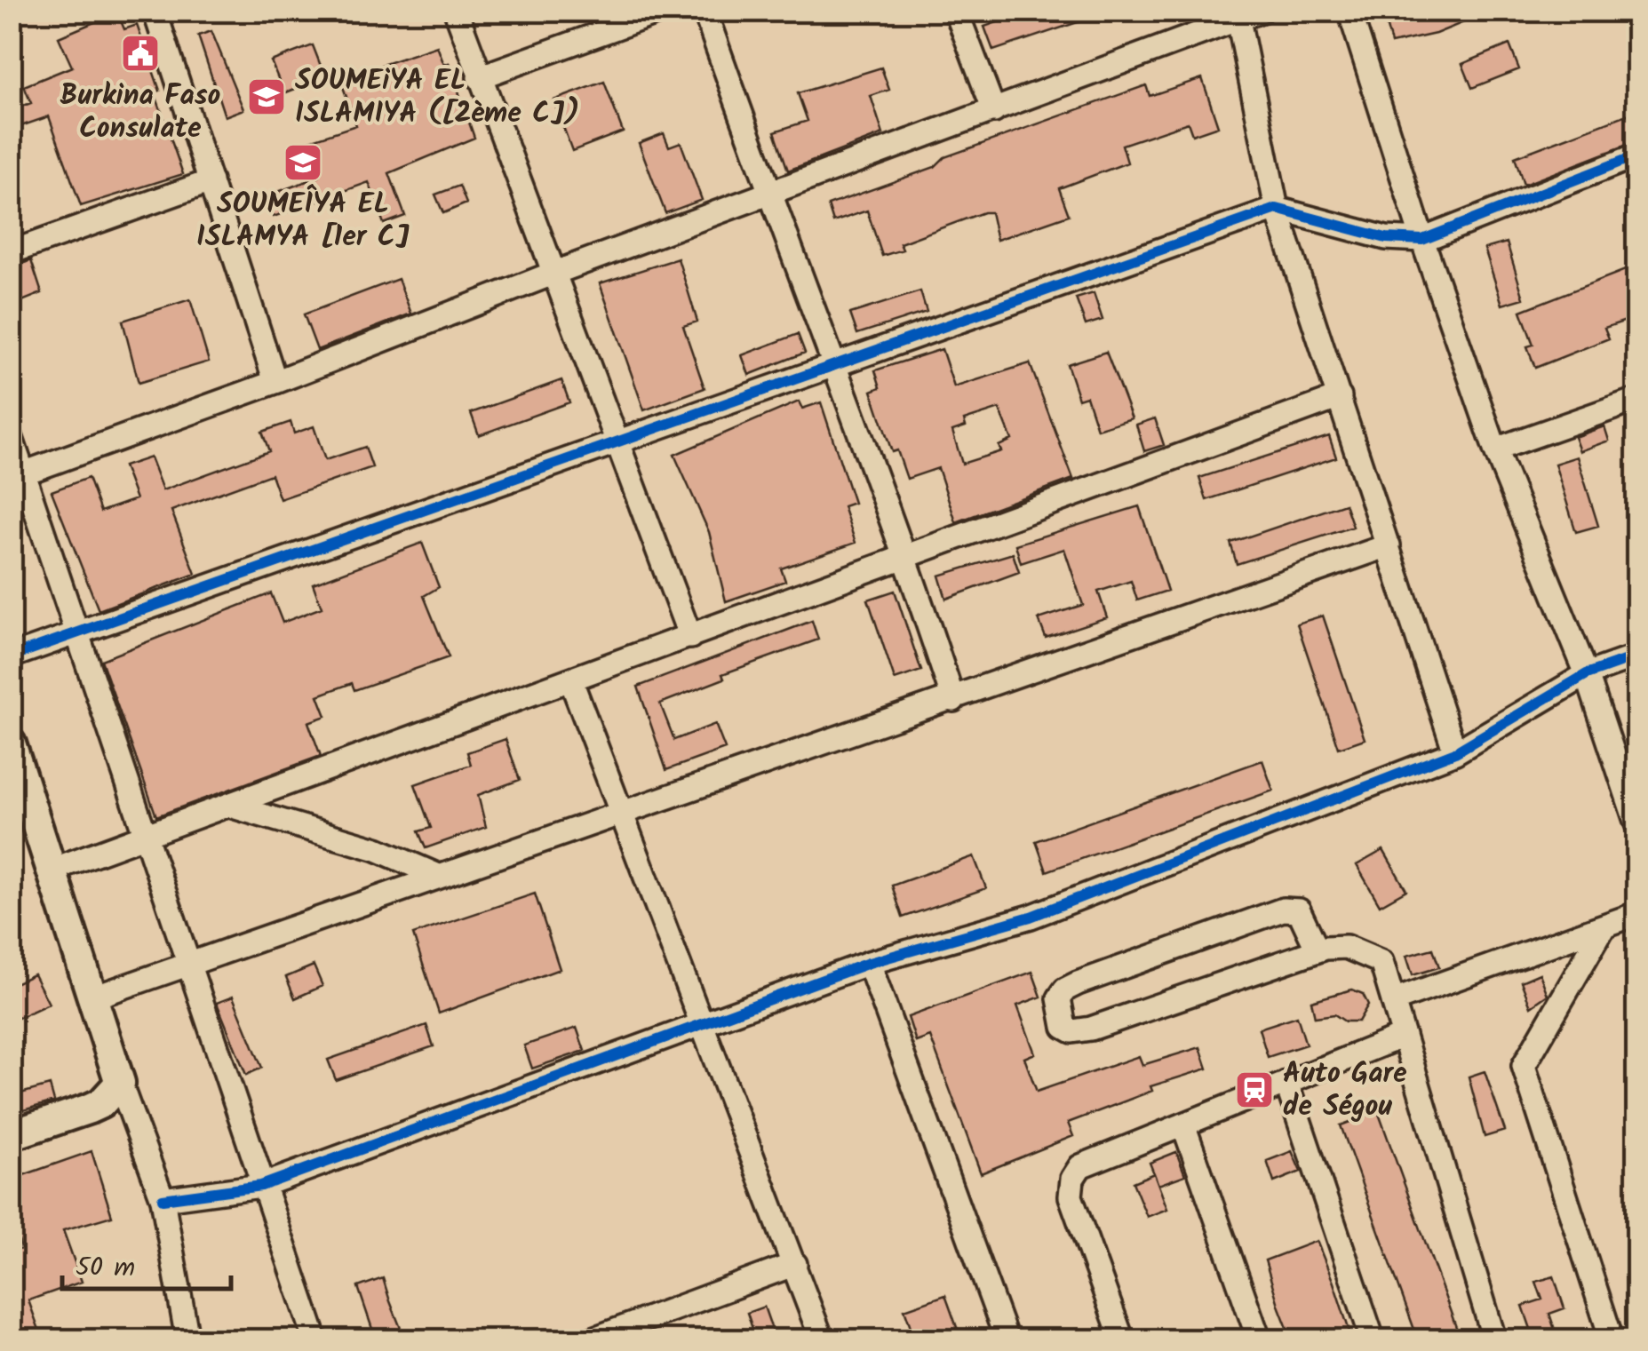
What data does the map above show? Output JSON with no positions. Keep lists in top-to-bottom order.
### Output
{
  "places": {
    "public building": ["Burkina Faso Consulate"],
    "school or university": ["SOUMEiYA EL ISLAMIYA ([2ème C])", "SOUMEÎYA EL ISLAMYA [1er C]"],
    "station": ["Auto Gare de Ségou"]
  },
  "scale_bar": "50 m"
}
